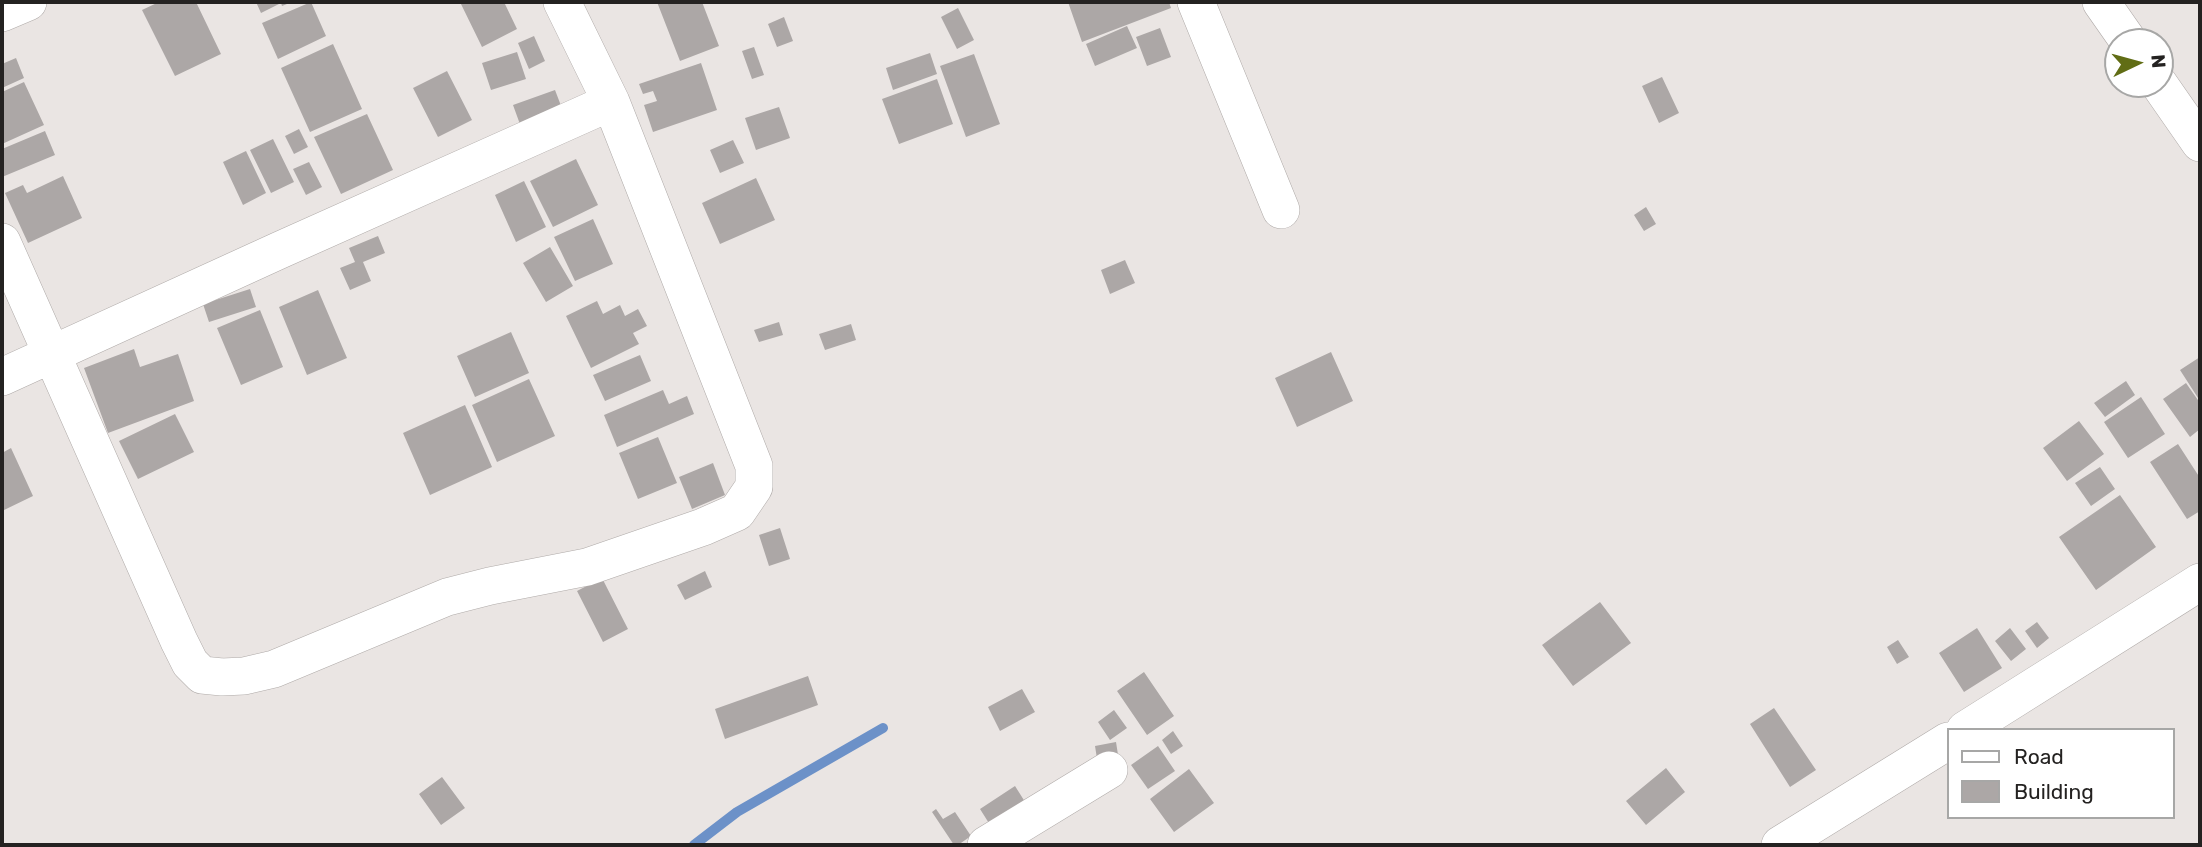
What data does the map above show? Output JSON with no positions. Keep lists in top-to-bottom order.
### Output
{
  "legend": ["Road", "Building"],
  "north": "right"
}
